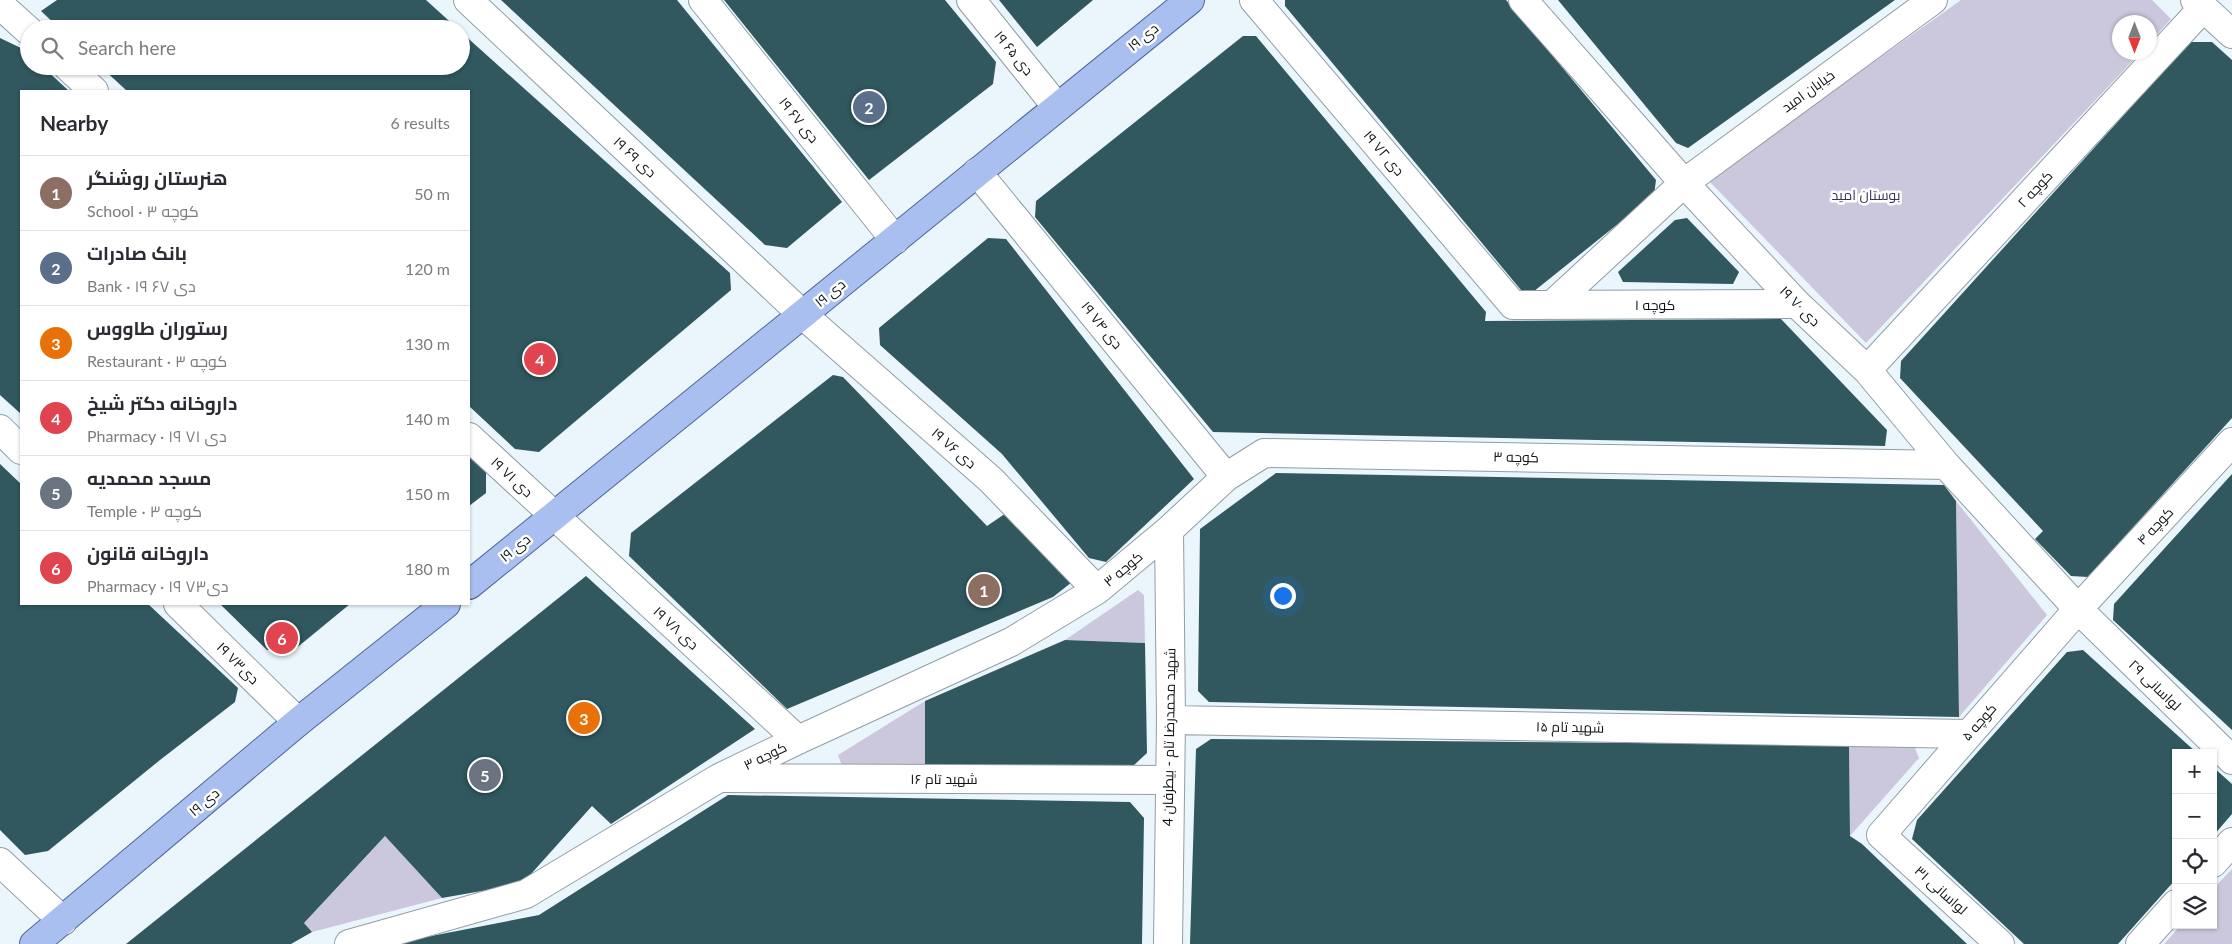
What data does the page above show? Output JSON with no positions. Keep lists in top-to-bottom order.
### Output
{
  "streets": {
    "main road": ["۱۹ دی"],
    "street": [
      "۱۹ دی ۶۵",
      "خیابان امید",
      "۱۹ دی ۶۷",
      "۱۹ دی ۷۲",
      "۱۹ دی ۶۹",
      "کوچه ۲",
      "کوچه ۱",
      "۱۹ دی ۷۰",
      "۱۹ دی ۷۴",
      "۱۹ دی ۷۶",
      "کوچه ۳",
      "۱۹ دی ۷۱",
      "کوچه ۴",
      "۱۹ دی ۷۸",
      "۱۹ دی۷۳",
      "لواسانی ۲۹",
      "کوچه ۵",
      "شهید تام ۱۵",
      "شهید محمدرضا تام - بیطرفان 4",
      "شهید تام ۱۶",
      "لواسانی ۳۱"
    ]
  },
  "crossings": [
    ["۱۹ دی", "۱۹ دی ۶۵"],
    ["۱۹ دی", "۱۹ دی ۶۷"],
    ["۱۹ دی", "۱۹ دی ۶۹"],
    ["۱۹ دی", "۱۹ دی ۷۴"],
    ["۱۹ دی", "۱۹ دی ۷۶"],
    ["۱۹ دی", "۱۹ دی ۷۱"],
    ["۱۹ دی", "۱۹ دی ۷۸"],
    ["۱۹ دی", "۱۹ دی۷۳"],
    ["خیابان امید", "کوچه ۱"],
    ["خیابان امید", "۱۹ دی ۷۰"],
    ["۱۹ دی ۷۲", "کوچه ۱"],
    ["۱۹ دی ۶۹", "۱۹ دی ۷۶"],
    ["کوچه ۲", "۱۹ دی ۷۰"],
    ["کوچه ۱", "۱۹ دی ۷۰"],
    ["۱۹ دی ۷۰", "کوچه ۳"],
    ["۱۹ دی ۷۰", "کوچه ۴"],
    ["۱۹ دی ۷۰", "لواسانی ۲۹"],
    ["۱۹ دی ۷۰", "کوچه ۵"],
    ["۱۹ دی ۷۴", "کوچه ۳"],
    ["۱۹ دی ۷۶", "کوچه ۳"],
    ["کوچه ۳", "۱۹ دی ۷۸"],
    ["کوچه ۳", "شهید محمدرضا تام - بیطرفان 4"],
    ["کوچه ۳", "شهید تام ۱۶"],
    ["۱۹ دی ۷۱", "۱۹ دی ۷۸"],
    ["کوچه ۴", "لواسانی ۲۹"],
    ["کوچه ۴", "کوچه ۵"],
    ["لواسانی ۲۹", "کوچه ۵"],
    ["کوچه ۵", "شهید تام ۱۵"],
    ["کوچه ۵", "لواسانی ۳۱"],
    ["شهید تام ۱۵", "شهید محمدرضا تام - بیطرفان 4"],
    ["شهید محمدرضا تام - بیطرفان 4", "شهید تام ۱۶"]
  ],
  "parks": ["بوستان امید"],
  "north": "bottom",
  "page": {
    "search": "Search here",
    "pins": [
      "2",
      "4",
      "1",
      "6",
      "3",
      "5"
    ],
    "heading": ["Nearby", "6 results"],
    "list": [
      {
        "mark": "1",
        "name": "هنرستان روشنگر",
        "note": "School · کوچه ۳",
        "value": "50 m"
      },
      {
        "mark": "2",
        "name": "بانک صادرات",
        "note": "Bank · ۱۹ دی ۶۷",
        "value": "120 m"
      },
      {
        "mark": "3",
        "name": "رستوران طاووس",
        "note": "Restaurant · کوچه ۳",
        "value": "130 m"
      },
      {
        "mark": "4",
        "name": "داروخانه دکتر شیخ",
        "note": "Pharmacy · ۱۹ دی ۷۱",
        "value": "140 m"
      },
      {
        "mark": "5",
        "name": "مسجد محمدیه",
        "note": "Temple · کوچه ۳",
        "value": "150 m"
      },
      {
        "mark": "6",
        "name": "داروخانه قانون",
        "note": "Pharmacy · ۱۹ دی۷۳",
        "value": "180 m"
      }
    ],
    "map_buttons": ["+", "−"]
  }
}
